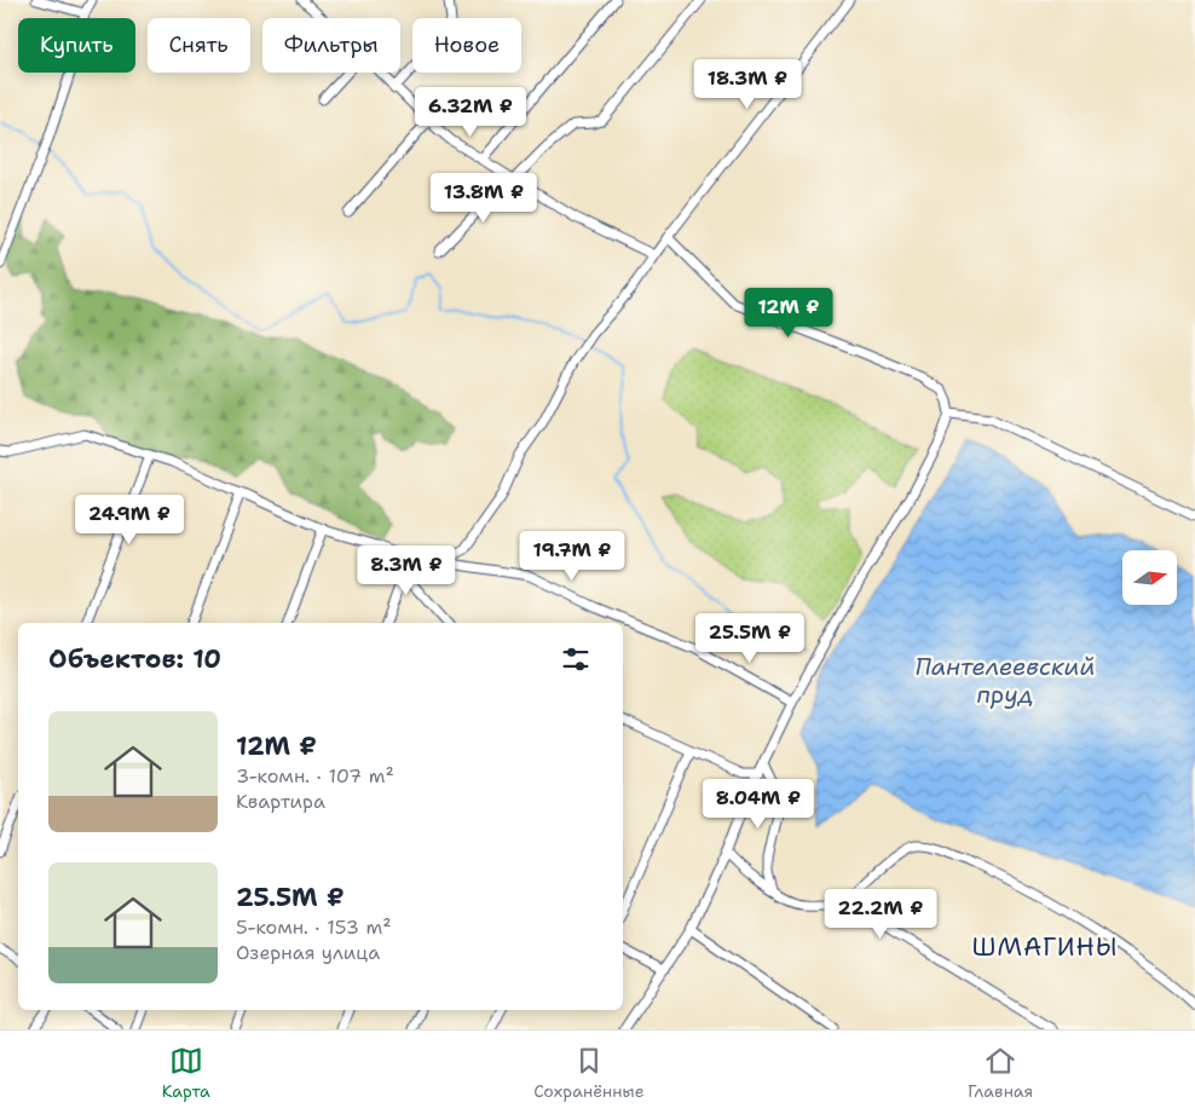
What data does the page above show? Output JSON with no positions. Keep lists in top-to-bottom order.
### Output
{
  "districts": ["ШМАГИНЫ"],
  "water": ["Пантелеевский пруд"],
  "north": "right",
  "page": {
    "chip": [
      "Купить",
      "Снять",
      "Фильтры",
      "Новое"
    ],
    "price": [
      "18.3M ₽",
      "6.32M ₽",
      "13.8M ₽",
      "12M ₽",
      "24.9M ₽",
      "19.7M ₽",
      "8.3M ₽",
      "25.5M ₽",
      "8.04M ₽",
      "22.2M ₽"
    ],
    "heading": "Объектов: 10",
    "list": [
      {
        "name": "12M ₽",
        "note": "3-комн. · 107 m² · Квартира"
      },
      {
        "name": "25.5M ₽",
        "note": "5-комн. · 153 m² · Озерная улица"
      }
    ],
    "tabs": ["Карта", "Сохранённые", "Главная"]
  }
}
